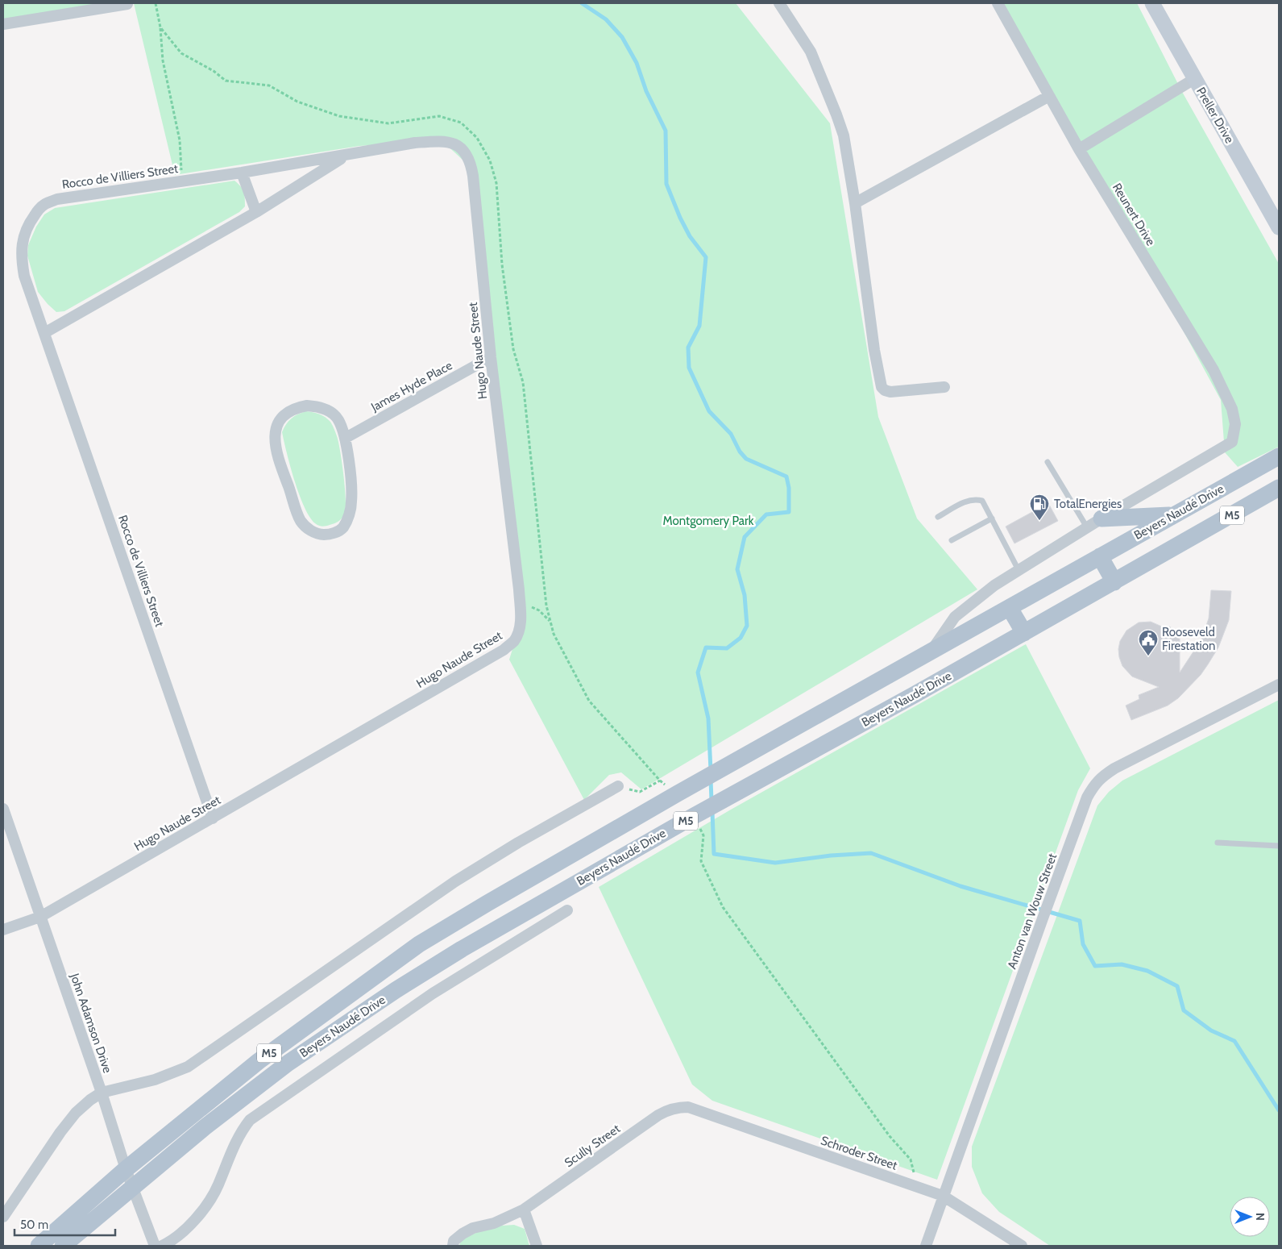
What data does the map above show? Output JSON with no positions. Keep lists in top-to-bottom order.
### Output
{
  "streets": {
    "main road": ["Preller Drive", "Beyers Naudé Drive", "M5"],
    "street": [
      "Rocco de Villiers Street",
      "Reunert Drive",
      "Hugo Naude Street",
      "James Hyde Place",
      "Anton van Wouw Street",
      "John Adamson Drive",
      "Scully Street",
      "Schroder Street"
    ]
  },
  "crossings": [
    ["Rocco de Villiers Street", "Hugo Naude Street"],
    ["Reunert Drive", "Beyers Naudé Drive"],
    ["Hugo Naude Street", "James Hyde Place"],
    ["Hugo Naude Street", "John Adamson Drive"],
    ["Beyers Naudé Drive", "John Adamson Drive"],
    ["Anton van Wouw Street", "Schroder Street"],
    ["Scully Street", "Schroder Street"]
  ],
  "parks": ["Montgomery Park"],
  "places": {
    "fuel station": ["TotalEnergies"],
    "public building": ["Rooseveld Firestation"]
  },
  "scale_bar": "50 m",
  "north": "right"
}
